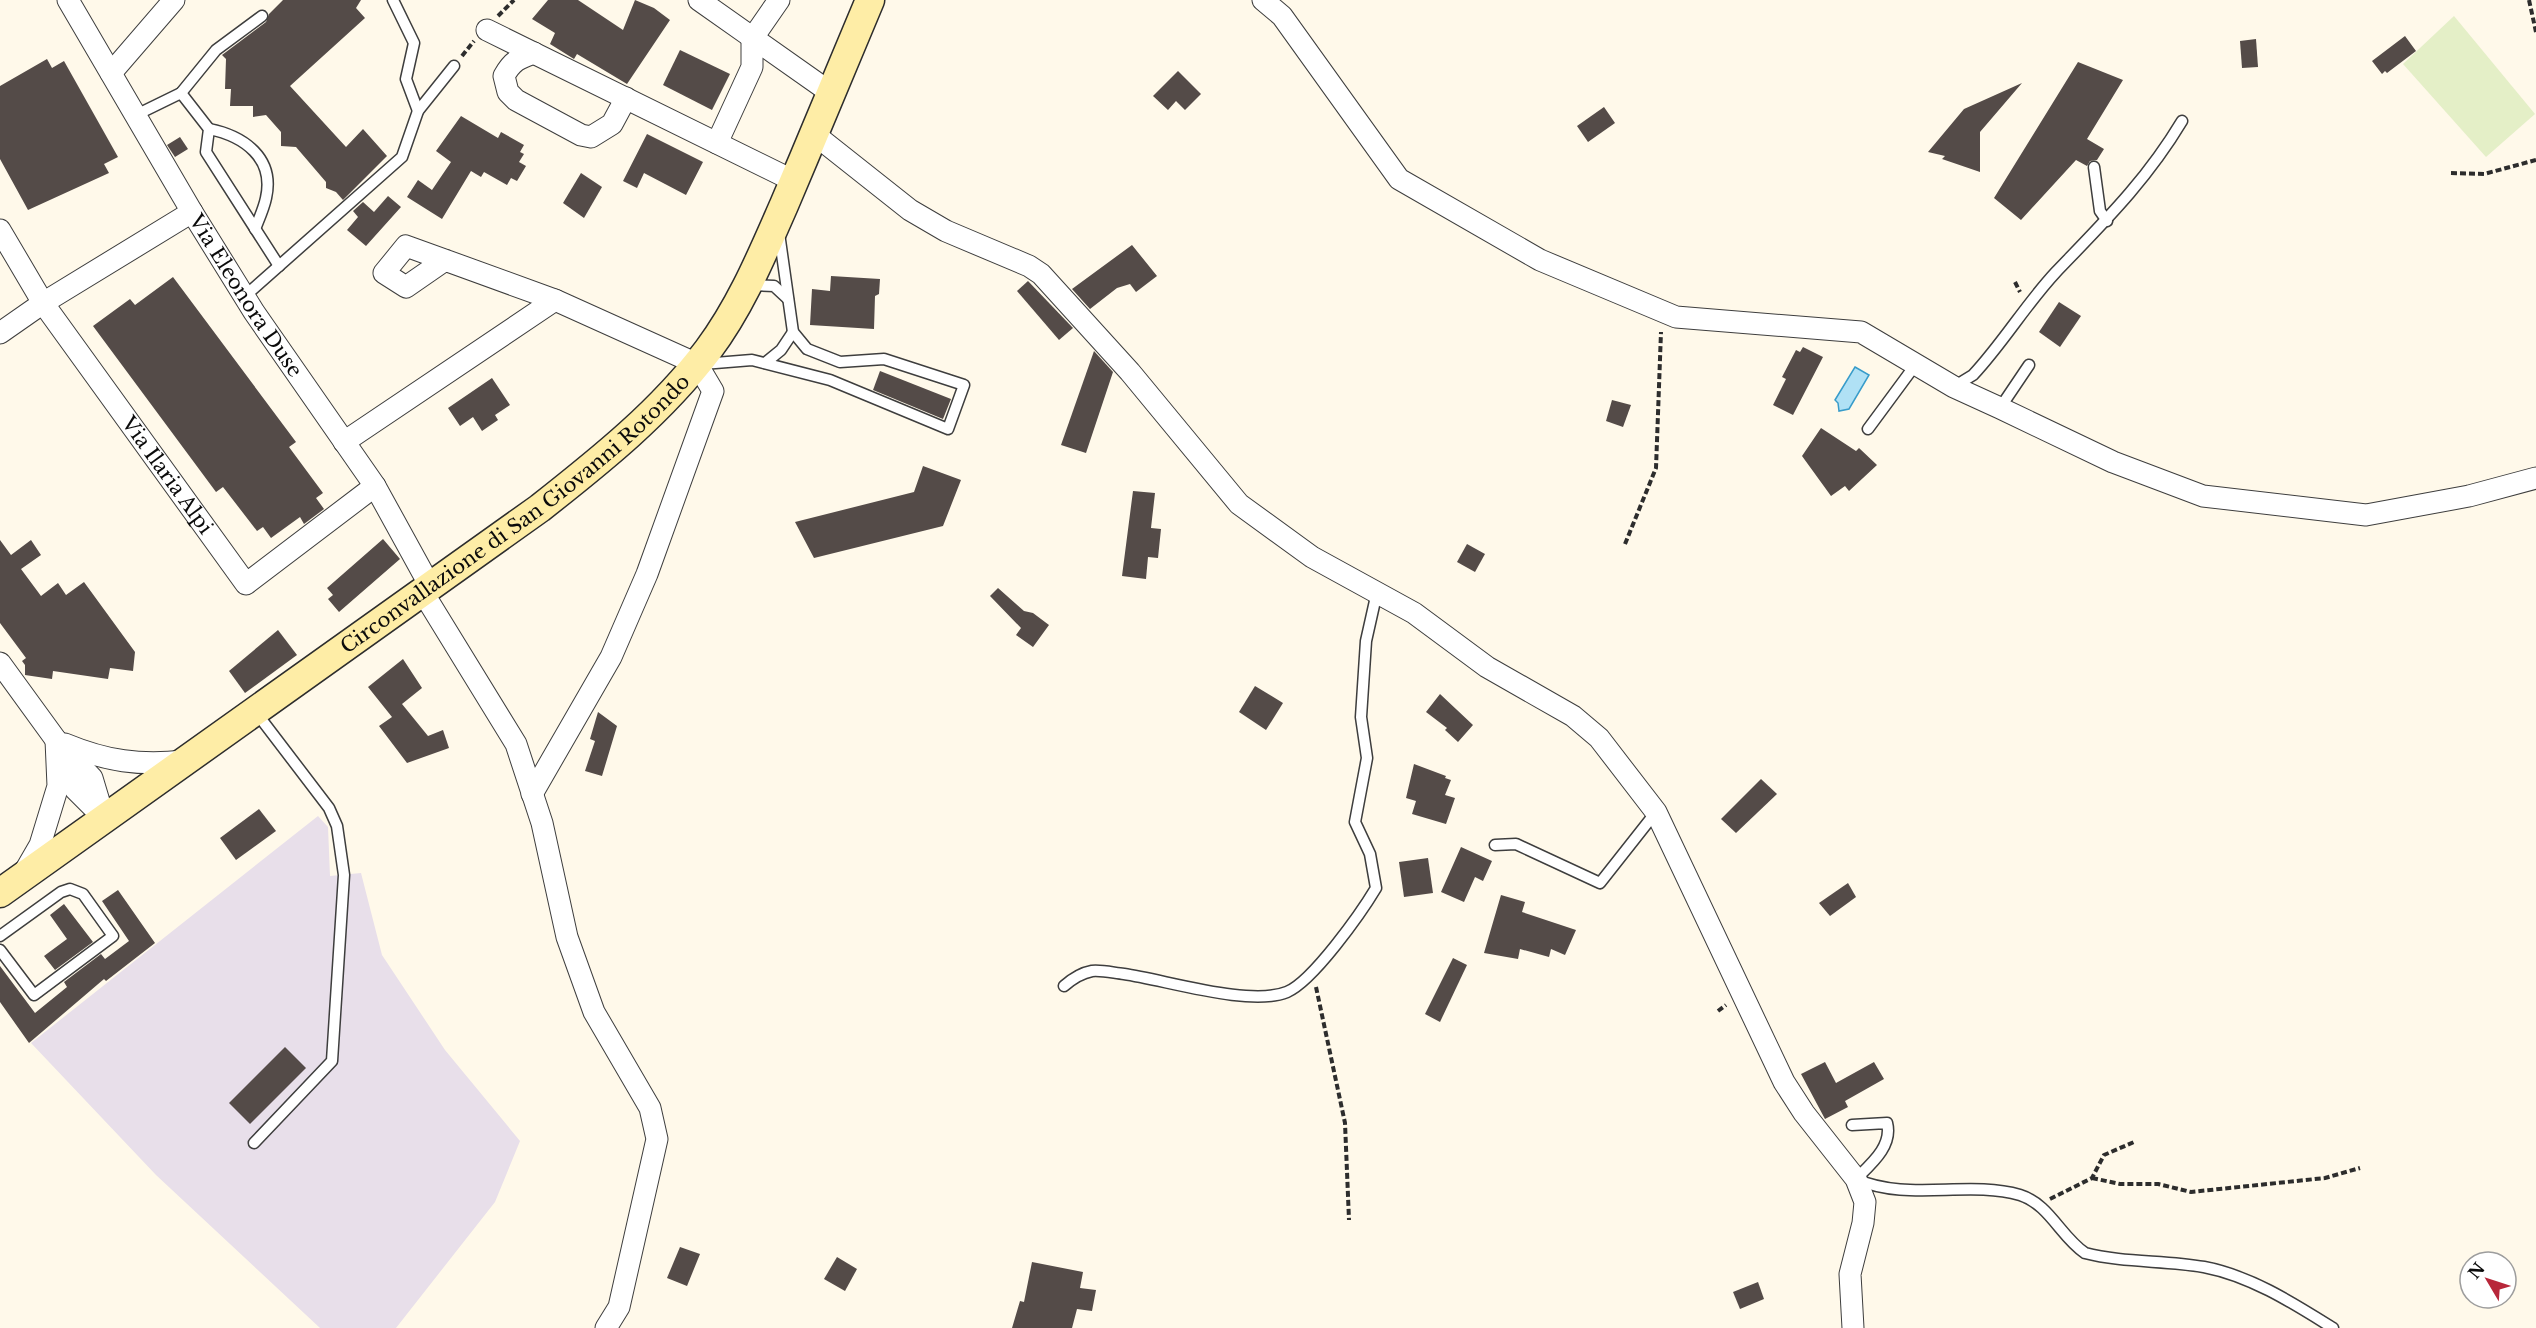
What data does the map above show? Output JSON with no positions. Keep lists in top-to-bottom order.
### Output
{
  "streets": {
    "main road": ["Circonvallazione di San Giovanni Rotondo"],
    "street": ["Via Eleonora Duse", "Via Ilaria Alpi"]
  },
  "crossings": [
    ["Via Eleonora Duse", "Via Ilaria Alpi"],
    ["Via Eleonora Duse", "Circonvallazione di San Giovanni Rotondo"]
  ],
  "north": "top left"
}
